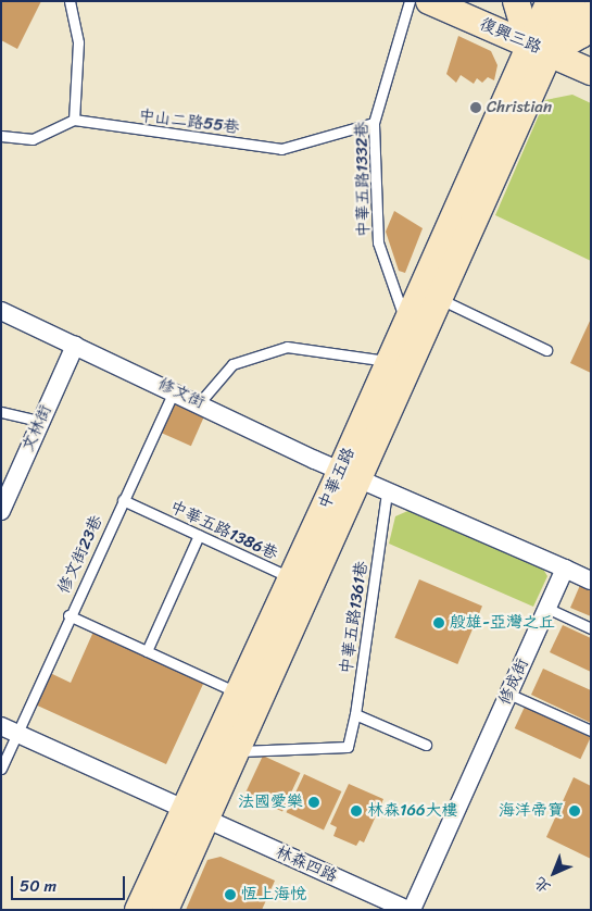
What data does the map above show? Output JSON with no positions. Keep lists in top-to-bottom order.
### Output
{
  "streets": {
    "main road": ["復興三路", "中華五路"],
    "street": [
      "修文街",
      "文林街",
      "修成街",
      "林森四路"
    ],
    "lane": [
      "中山二路55巷",
      "中華五路1332巷",
      "中華五路1386巷",
      "修文街23巷",
      "中華五路1361巷"
    ]
  },
  "crossings": [
    ["復興三路", "中華五路"],
    ["中山二路55巷", "中華五路1332巷"],
    ["中華五路1332巷", "中華五路"],
    ["修文街", "文林街"],
    ["修文街", "中華五路"],
    ["修文街", "修文街23巷"],
    ["中華五路", "中華五路1386巷"],
    ["中華五路", "中華五路1361巷"],
    ["中華五路", "林森四路"],
    ["中華五路1386巷", "修文街23巷"],
    ["修文街23巷", "林森四路"],
    ["修成街", "林森四路"]
  ],
  "places": [
    "Christian",
    "殷雄-亞灣之丘",
    "法國愛樂",
    "林森166大樓",
    "海洋帝寶",
    "恆上海悅"
  ],
  "scale_bar": "50 m",
  "north": "bottom left"
}
